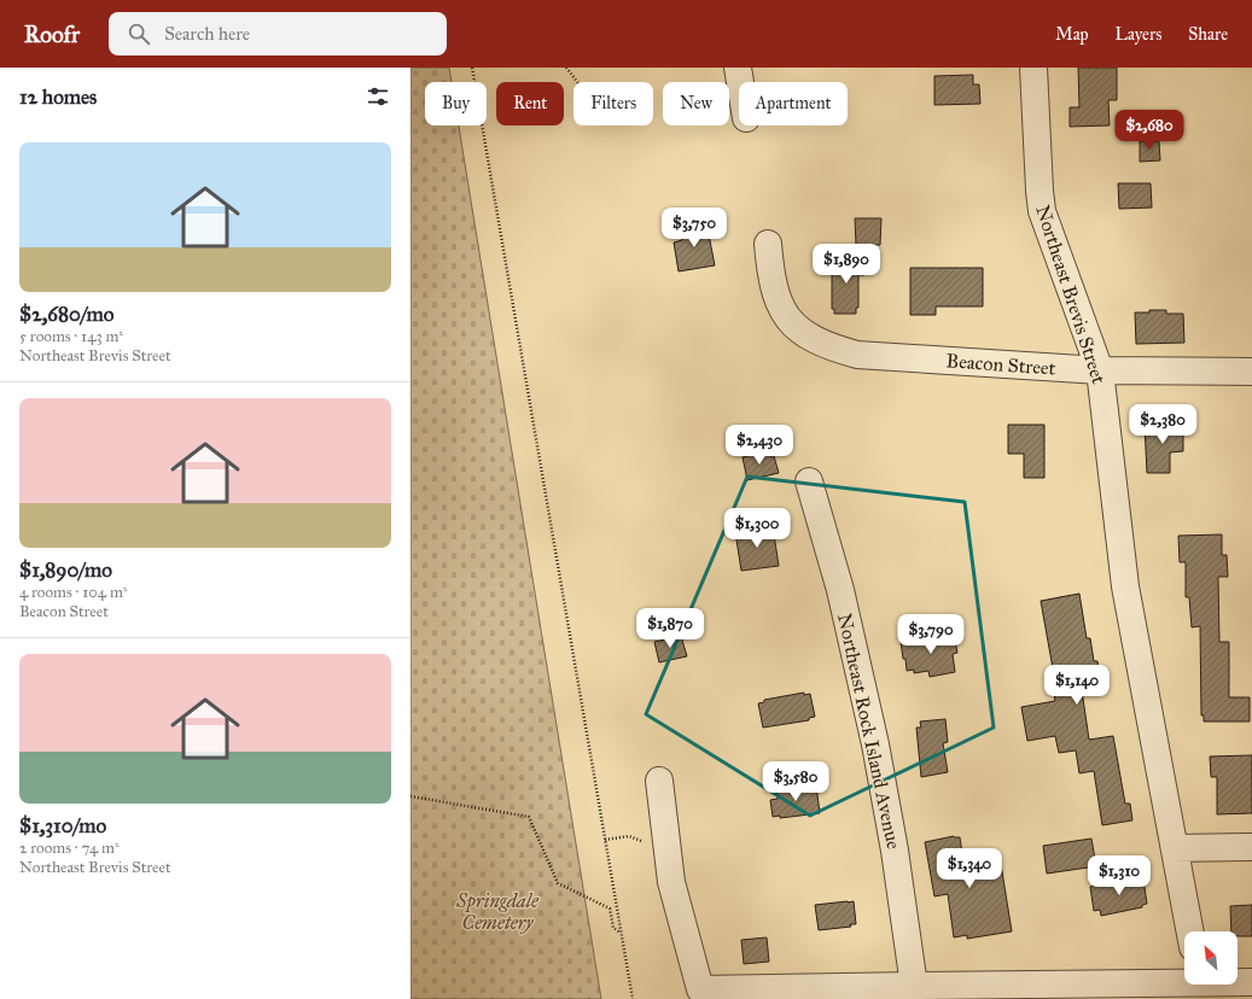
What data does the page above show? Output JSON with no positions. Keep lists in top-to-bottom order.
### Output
{
  "streets": {
    "street": ["Northeast Brevis Street", "Beacon Street", "Northeast Rock Island Avenue"]
  },
  "crossings": [
    ["Northeast Brevis Street", "Beacon Street"]
  ],
  "parks": ["Springdale Cemetery"],
  "north": "top left",
  "page": {
    "header": "Roofr",
    "search": "Search here",
    "nav": ["Map", "Layers", "Share"],
    "heading": "12 homes",
    "chip": [
      "Buy",
      "Rent",
      "Filters",
      "New",
      "Apartment"
    ],
    "price": [
      "$2,680",
      "$3,750",
      "$1,890",
      "$2,380",
      "$2,430",
      "$1,300",
      "$1,870",
      "$3,790",
      "$1,140",
      "$3,580",
      "$1,340",
      "$1,310"
    ],
    "list": [
      {
        "name": "$2,680/mo",
        "note": "5 rooms · 143 m² · Northeast Brevis Street"
      },
      {
        "name": "$1,890/mo",
        "note": "4 rooms · 104 m² · Beacon Street"
      },
      {
        "name": "$1,310/mo",
        "note": "2 rooms · 74 m² · Northeast Brevis Street"
      }
    ]
  }
}
